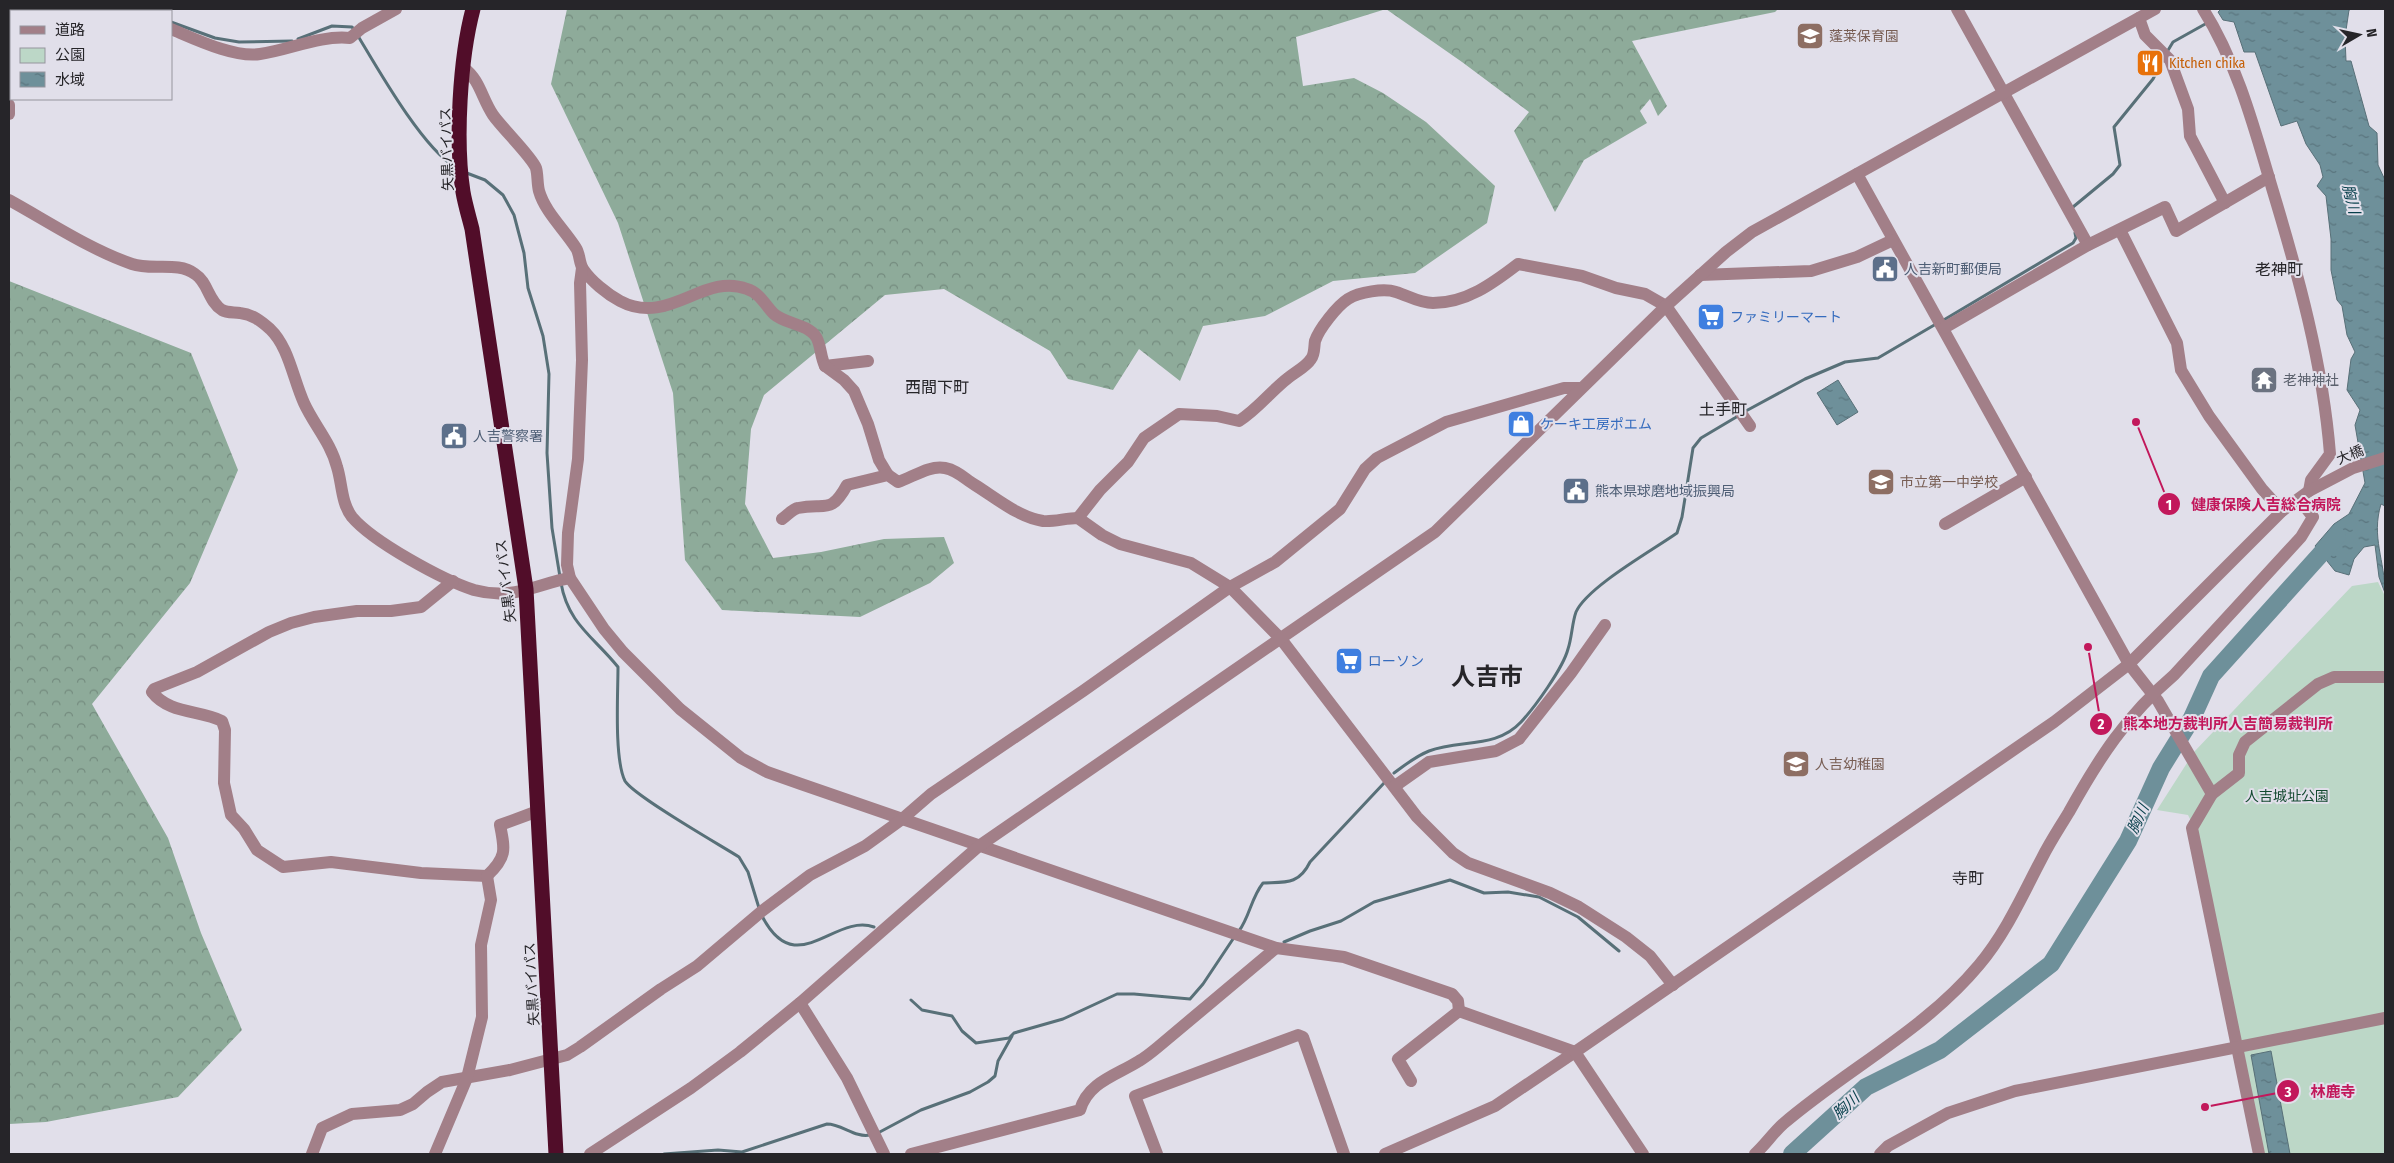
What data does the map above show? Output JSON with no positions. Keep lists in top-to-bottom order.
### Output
{
  "streets": {
    "highway": ["矢黒バイパス"],
    "street": ["大橋"]
  },
  "districts": [
    "老神町",
    "西間下町",
    "土手町",
    "人吉市",
    "寺町"
  ],
  "water": ["胸川"],
  "parks": ["人吉城址公園"],
  "places": {
    "school or university": ["蓬莱保育園", "市立第一中学校", "人吉幼稚園"],
    "restaurant": ["Kitchen chika"],
    "public building": ["人吉新町郵便局", "人吉警察署", "熊本県球磨地域振興局"],
    "supermarket": ["ファミリーマート", "ローソン"],
    "temple": ["老神神社"],
    "other": ["健康保険人吉総合病院", "熊本地方裁判所人吉簡易裁判所", "林鹿寺"],
    "shop": ["ケーキ工房ポエム"]
  },
  "legend": ["道路", "公園", "水域"],
  "north": "right"
}
